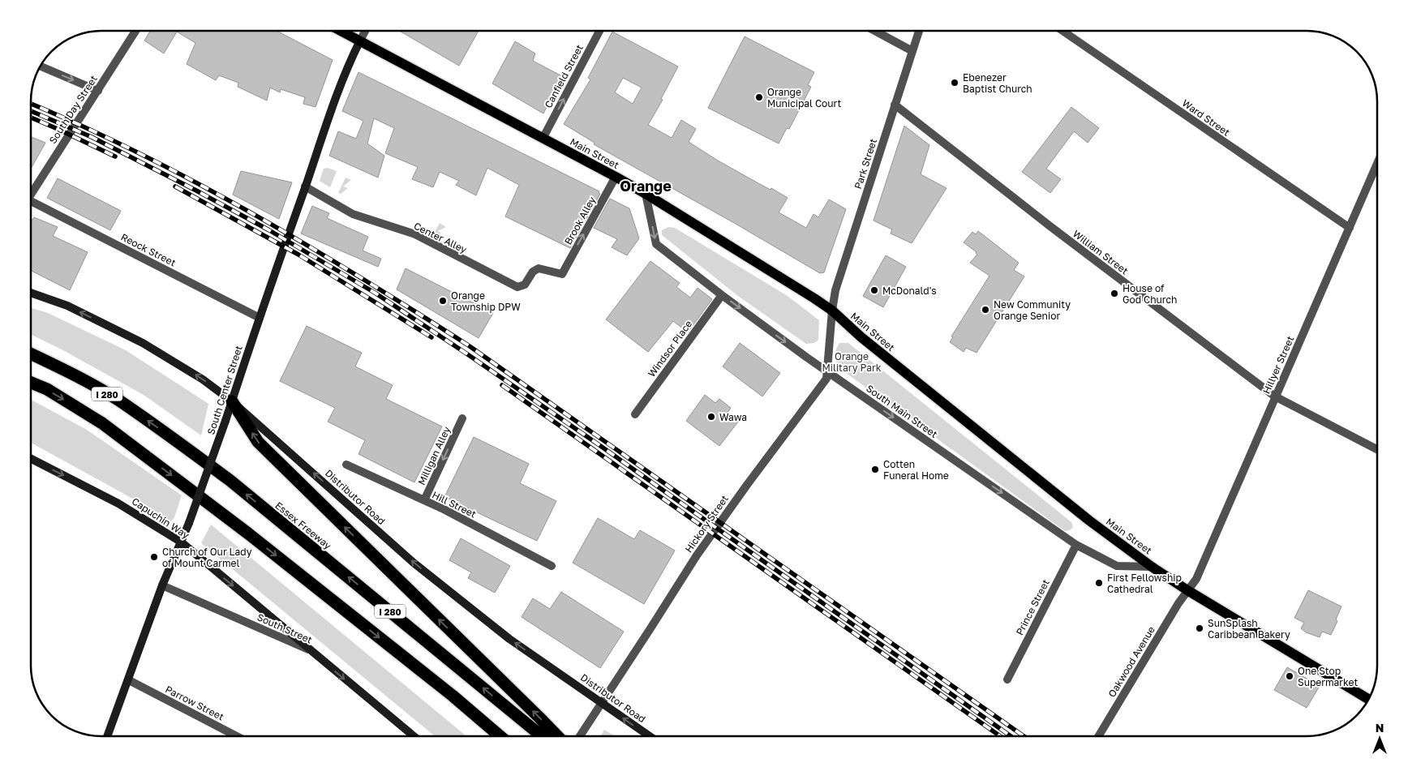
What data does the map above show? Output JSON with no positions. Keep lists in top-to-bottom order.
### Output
{
  "streets": {
    "highway": ["I 280", "Essex Freeway"],
    "main road": [
      "Main Street",
      "South Center Street",
      "Distributor Road",
      "Capuchin Way",
      "South Street"
    ],
    "street": [
      "Canfield Street",
      "South Day Street",
      "Ward Street",
      "Park Street",
      "Brook Alley",
      "Center Alley",
      "Reock Street",
      "William Street",
      "Windsor Place",
      "Hillyer Street",
      "South Main Street",
      "Milligan Alley",
      "Hill Street",
      "Hickory Street",
      "Prince Street",
      "Oakwood Avenue",
      "Parrow Street"
    ]
  },
  "crossings": [
    ["Canfield Street", "Main Street"],
    ["Ward Street", "Hillyer Street"],
    ["Main Street", "Park Street"],
    ["Main Street", "Brook Alley"],
    ["Main Street", "Hillyer Street"],
    ["Main Street", "South Center Street"],
    ["Main Street", "South Main Street"],
    ["Main Street", "Hickory Street"],
    ["Main Street", "Oakwood Avenue"],
    ["Park Street", "William Street"],
    ["Park Street", "Hickory Street"],
    ["Brook Alley", "Center Alley"],
    ["Center Alley", "South Center Street"],
    ["Reock Street", "South Center Street"],
    ["William Street", "Hillyer Street"],
    ["Windsor Place", "South Main Street"],
    ["Hillyer Street", "Oakwood Avenue"],
    ["South Center Street", "Distributor Road"],
    ["South Center Street", "Capuchin Way"],
    ["South Center Street", "South Street"],
    ["South Center Street", "Parrow Street"],
    ["South Main Street", "Hickory Street"],
    ["South Main Street", "Prince Street"],
    ["Milligan Alley", "Hill Street"],
    ["Distributor Road", "Hickory Street"],
    ["Capuchin Way", "South Street"]
  ],
  "one_way": [
    "Canfield Street",
    "Brook Alley",
    "South Main Street",
    "Milligan Alley",
    "Distributor Road",
    "Capuchin Way",
    "South Street"
  ],
  "districts": ["Orange"],
  "parks": ["Orange Military Park"],
  "places": [
    "Ebenezer Baptist Church",
    "Orange Municipal Court",
    "McDonald's",
    "House of God Church",
    "Orange Township DPW",
    "New Community Orange Senior",
    "Wawa",
    "Cotten Funeral Home",
    "Church of Our Lady of Mount Carmel",
    "First Fellowship Cathedral",
    "SunSplash Caribbean Bakery",
    "One Stop Supermarket"
  ],
  "north": "top"
}
